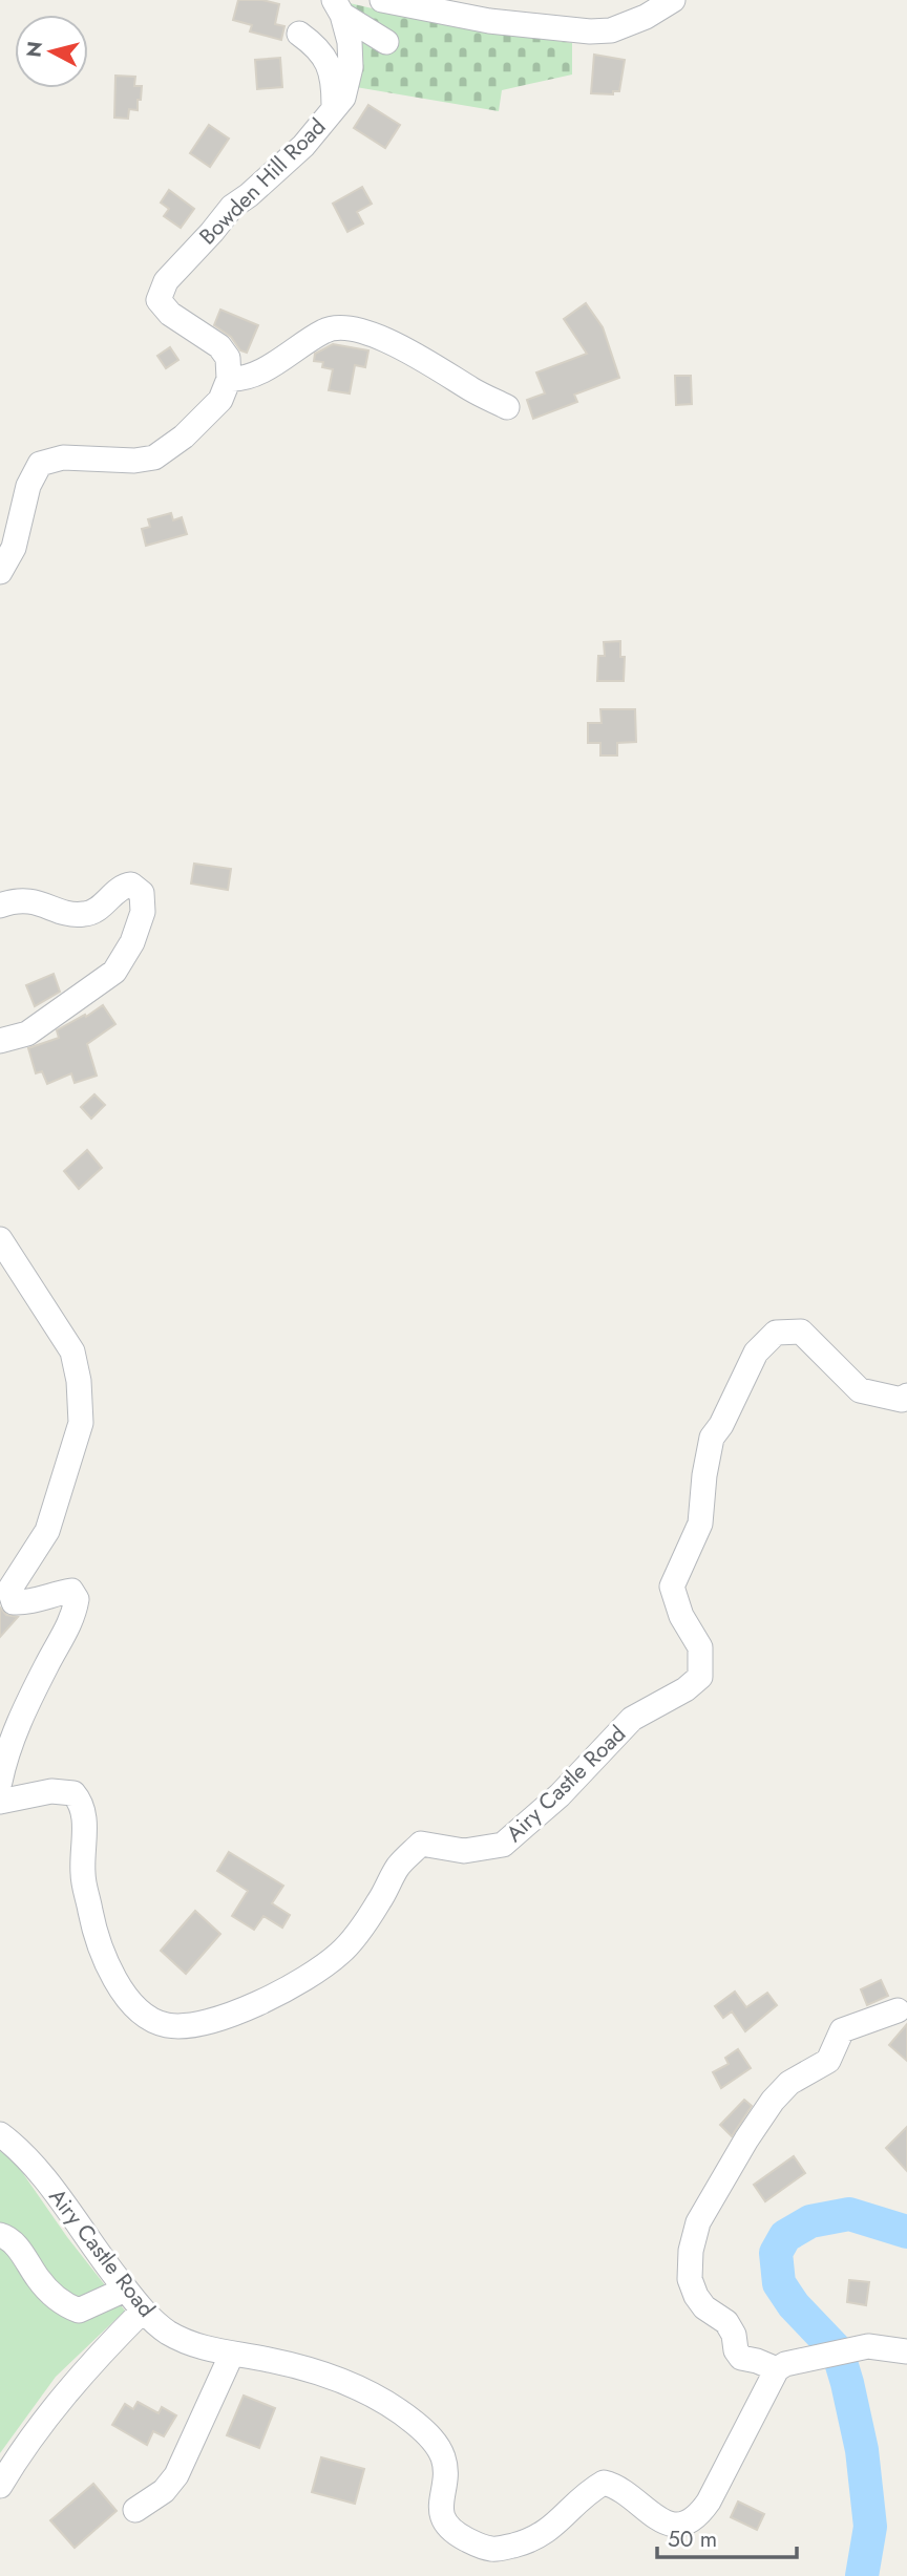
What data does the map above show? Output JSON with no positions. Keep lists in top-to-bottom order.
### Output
{
  "streets": {
    "street": ["Bowden Hill Road", "Airy Castle Road"]
  },
  "scale_bar": "50 m",
  "north": "left"
}
